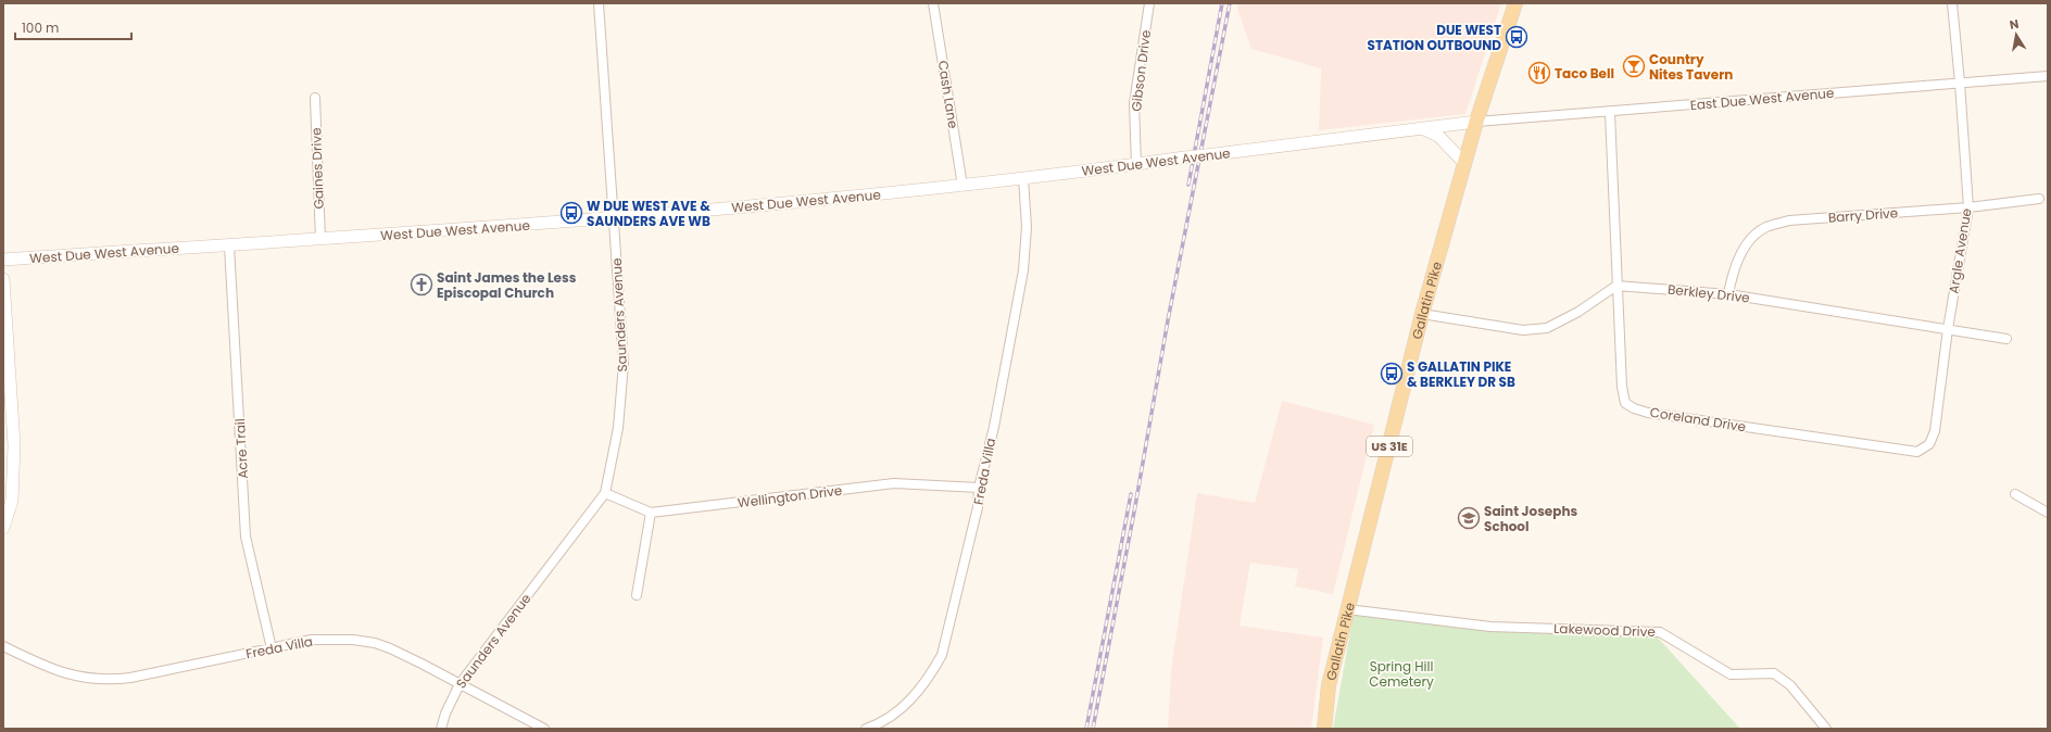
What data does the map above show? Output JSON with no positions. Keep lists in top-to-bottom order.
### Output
{
  "streets": {
    "main road": ["West Due West Avenue", "Gallatin Pike", "US 31E"],
    "street": [
      "Gibson Drive",
      "Cash Lane",
      "East Due West Avenue",
      "Gaines Drive",
      "Barry Drive",
      "Argle Avenue",
      "Berkley Drive",
      "Saunders Avenue",
      "Coreland Drive",
      "Acre Trail",
      "Freda Villa",
      "Wellington Drive",
      "Lakewood Drive"
    ]
  },
  "crossings": [
    ["Gibson Drive", "West Due West Avenue"],
    ["Cash Lane", "West Due West Avenue"],
    ["East Due West Avenue", "West Due West Avenue"],
    ["East Due West Avenue", "Argle Avenue"],
    ["East Due West Avenue", "Gallatin Pike"],
    ["East Due West Avenue", "Coreland Drive"],
    ["West Due West Avenue", "Gaines Drive"],
    ["West Due West Avenue", "Gallatin Pike"],
    ["West Due West Avenue", "Saunders Avenue"],
    ["West Due West Avenue", "Acre Trail"],
    ["West Due West Avenue", "Freda Villa"],
    ["Barry Drive", "Argle Avenue"],
    ["Barry Drive", "Berkley Drive"],
    ["Argle Avenue", "Berkley Drive"],
    ["Argle Avenue", "Coreland Drive"],
    ["Berkley Drive", "Coreland Drive"],
    ["Gallatin Pike", "Lakewood Drive"],
    ["Saunders Avenue", "Freda Villa"],
    ["Saunders Avenue", "Wellington Drive"],
    ["Acre Trail", "Freda Villa"],
    ["Freda Villa", "Wellington Drive"]
  ],
  "parks": ["Spring Hill Cemetery"],
  "places": {
    "bus stop": ["DUE WEST STATION OUTBOUND", "W DUE WEST AVE & SAUNDERS AVE WB", "S GALLATIN PIKE & BERKLEY DR SB"],
    "bar": ["Country Nites Tavern"],
    "restaurant": ["Taco Bell"],
    "church": ["Saint James the Less Episcopal Church"],
    "school or university": ["Saint Josephs School"]
  },
  "scale_bar": "100 m",
  "north": "top"
}
